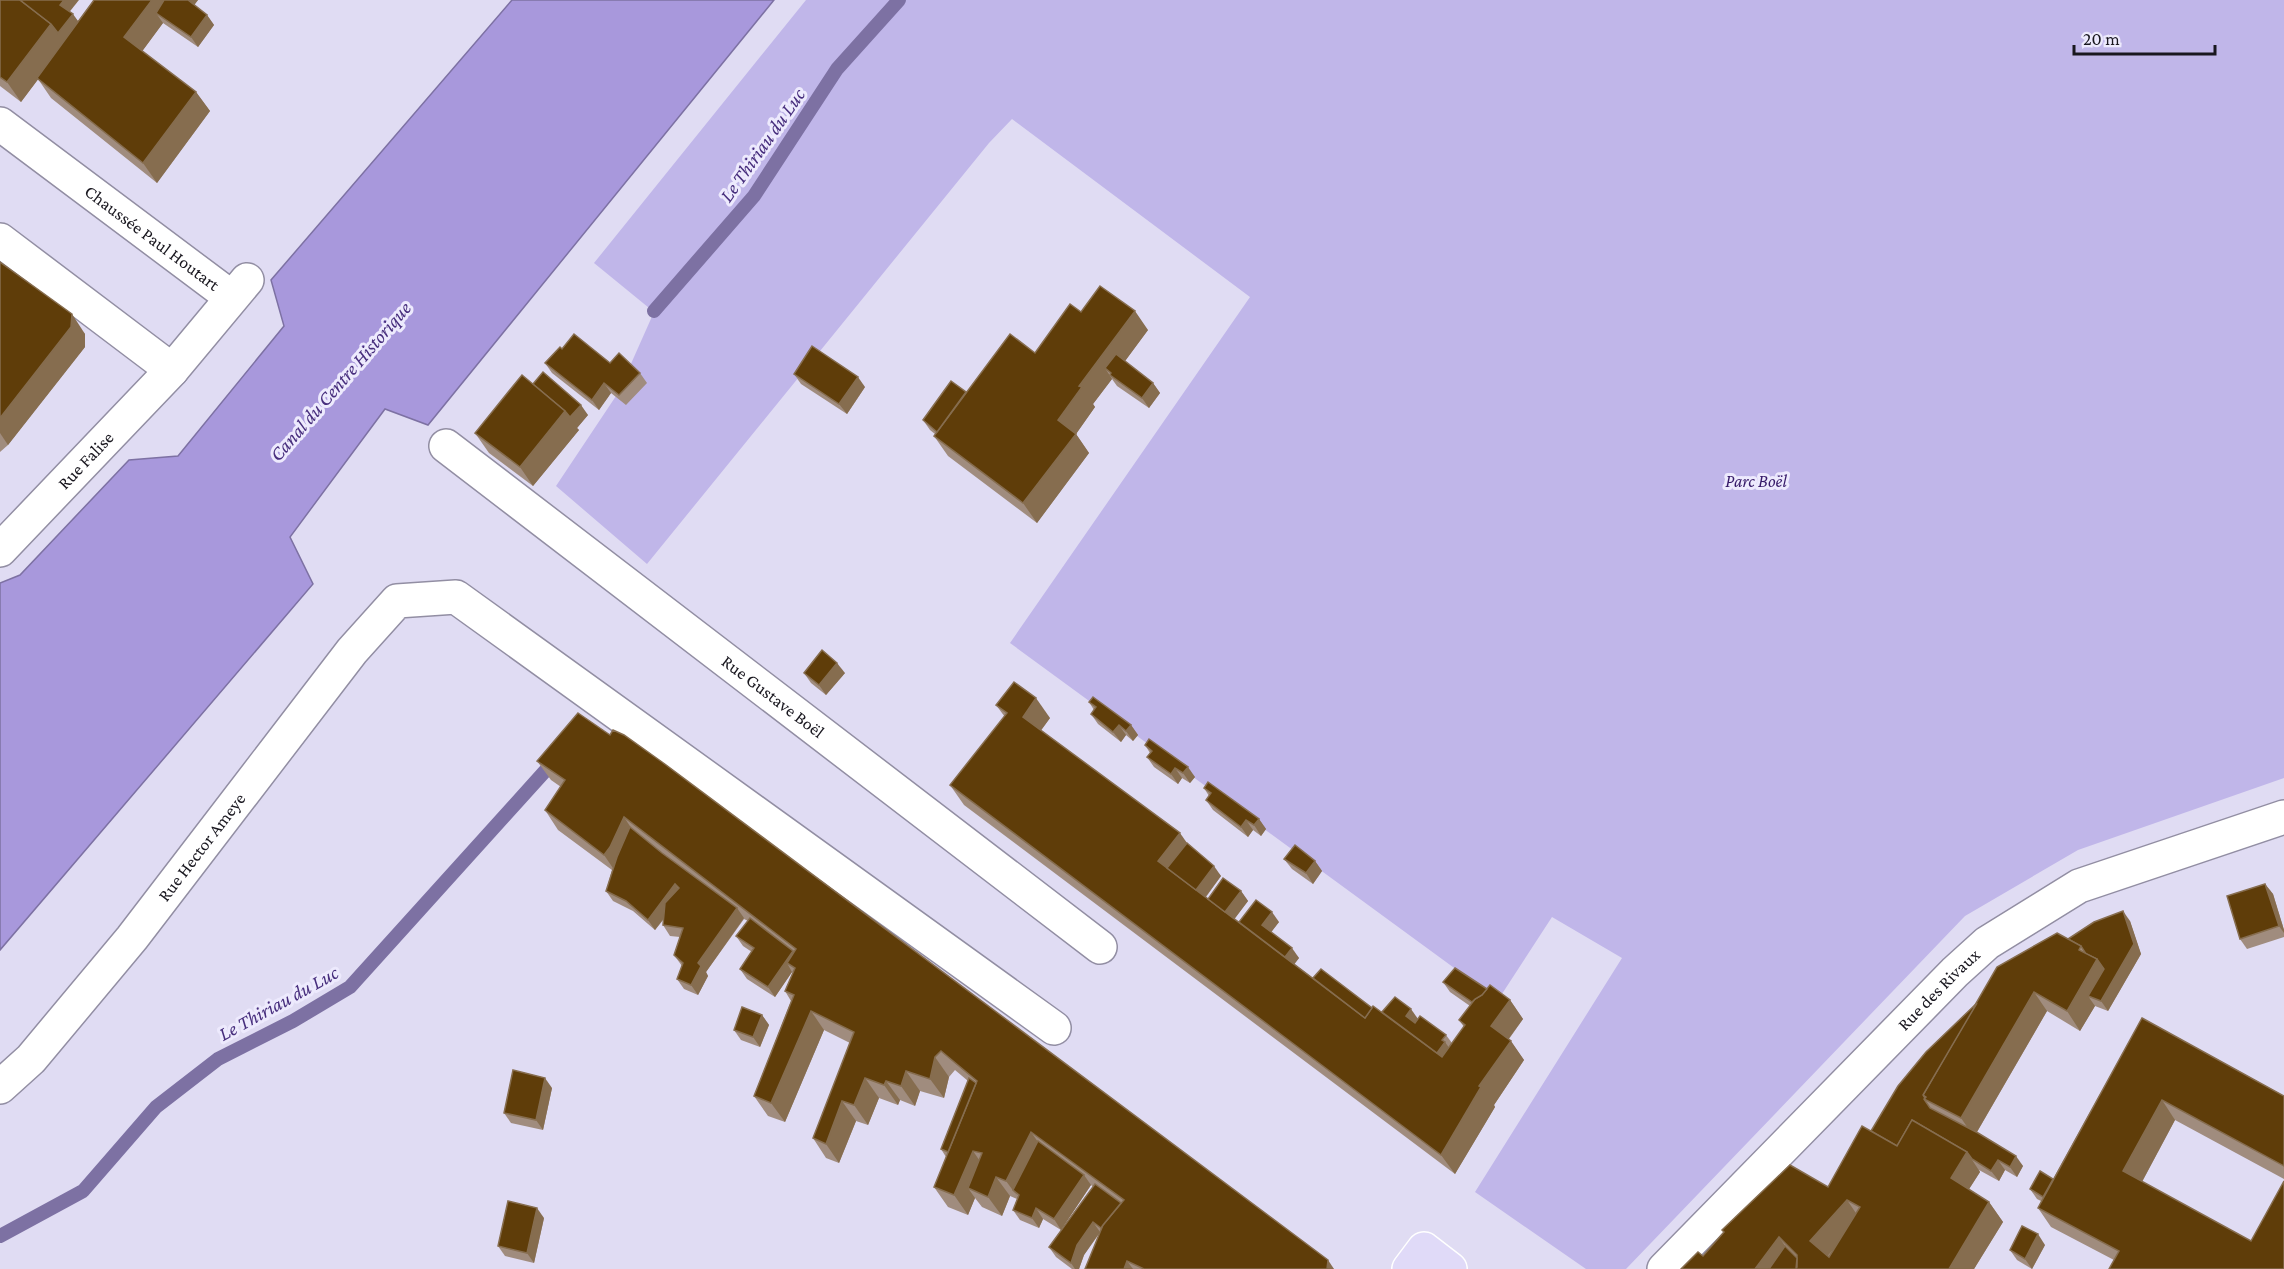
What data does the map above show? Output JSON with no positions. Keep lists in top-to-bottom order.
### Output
{
  "streets": {
    "street": [
      "Chaussée Paul Houtart",
      "Rue Falise",
      "Rue Gustave Boël",
      "Rue Hector Ameye",
      "Rue des Rivaux"
    ]
  },
  "crossings": [
    ["Chaussée Paul Houtart", "Rue Falise"]
  ],
  "water": ["Le Thiriau du Luc", "Canal du Centre Historique"],
  "parks": ["Parc Boël"],
  "scale_bar": "20 m"
}
